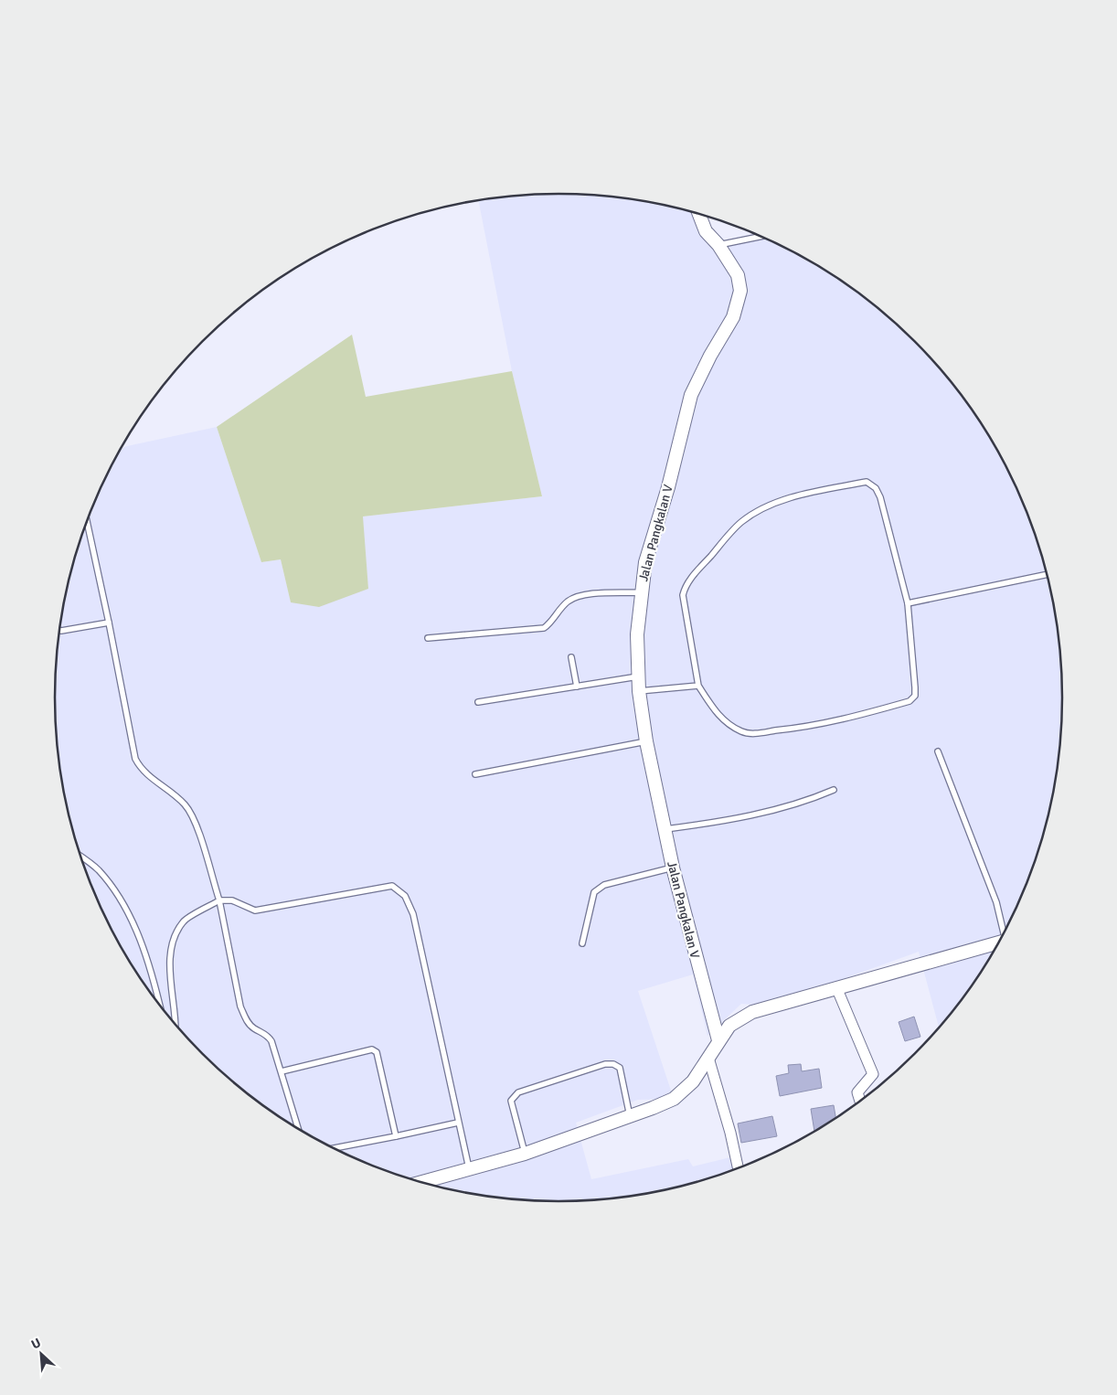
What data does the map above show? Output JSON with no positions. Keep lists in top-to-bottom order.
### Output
{
  "streets": {
    "street": ["Jalan Pangkalan V"]
  },
  "north": "top left"
}
